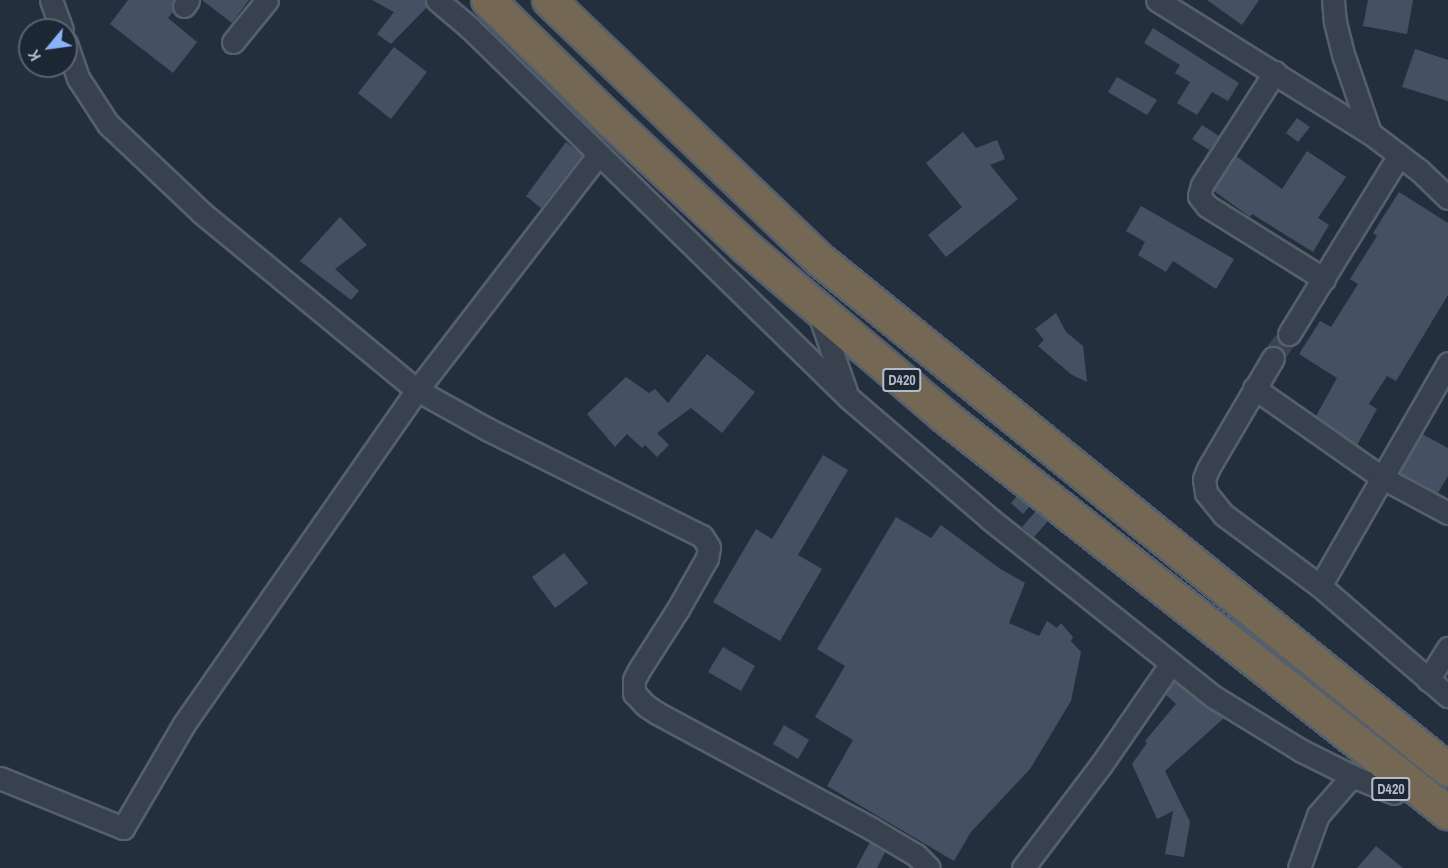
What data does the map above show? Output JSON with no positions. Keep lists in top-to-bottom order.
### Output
{
  "streets": {
    "highway": ["D420"]
  },
  "north": "bottom left"
}
